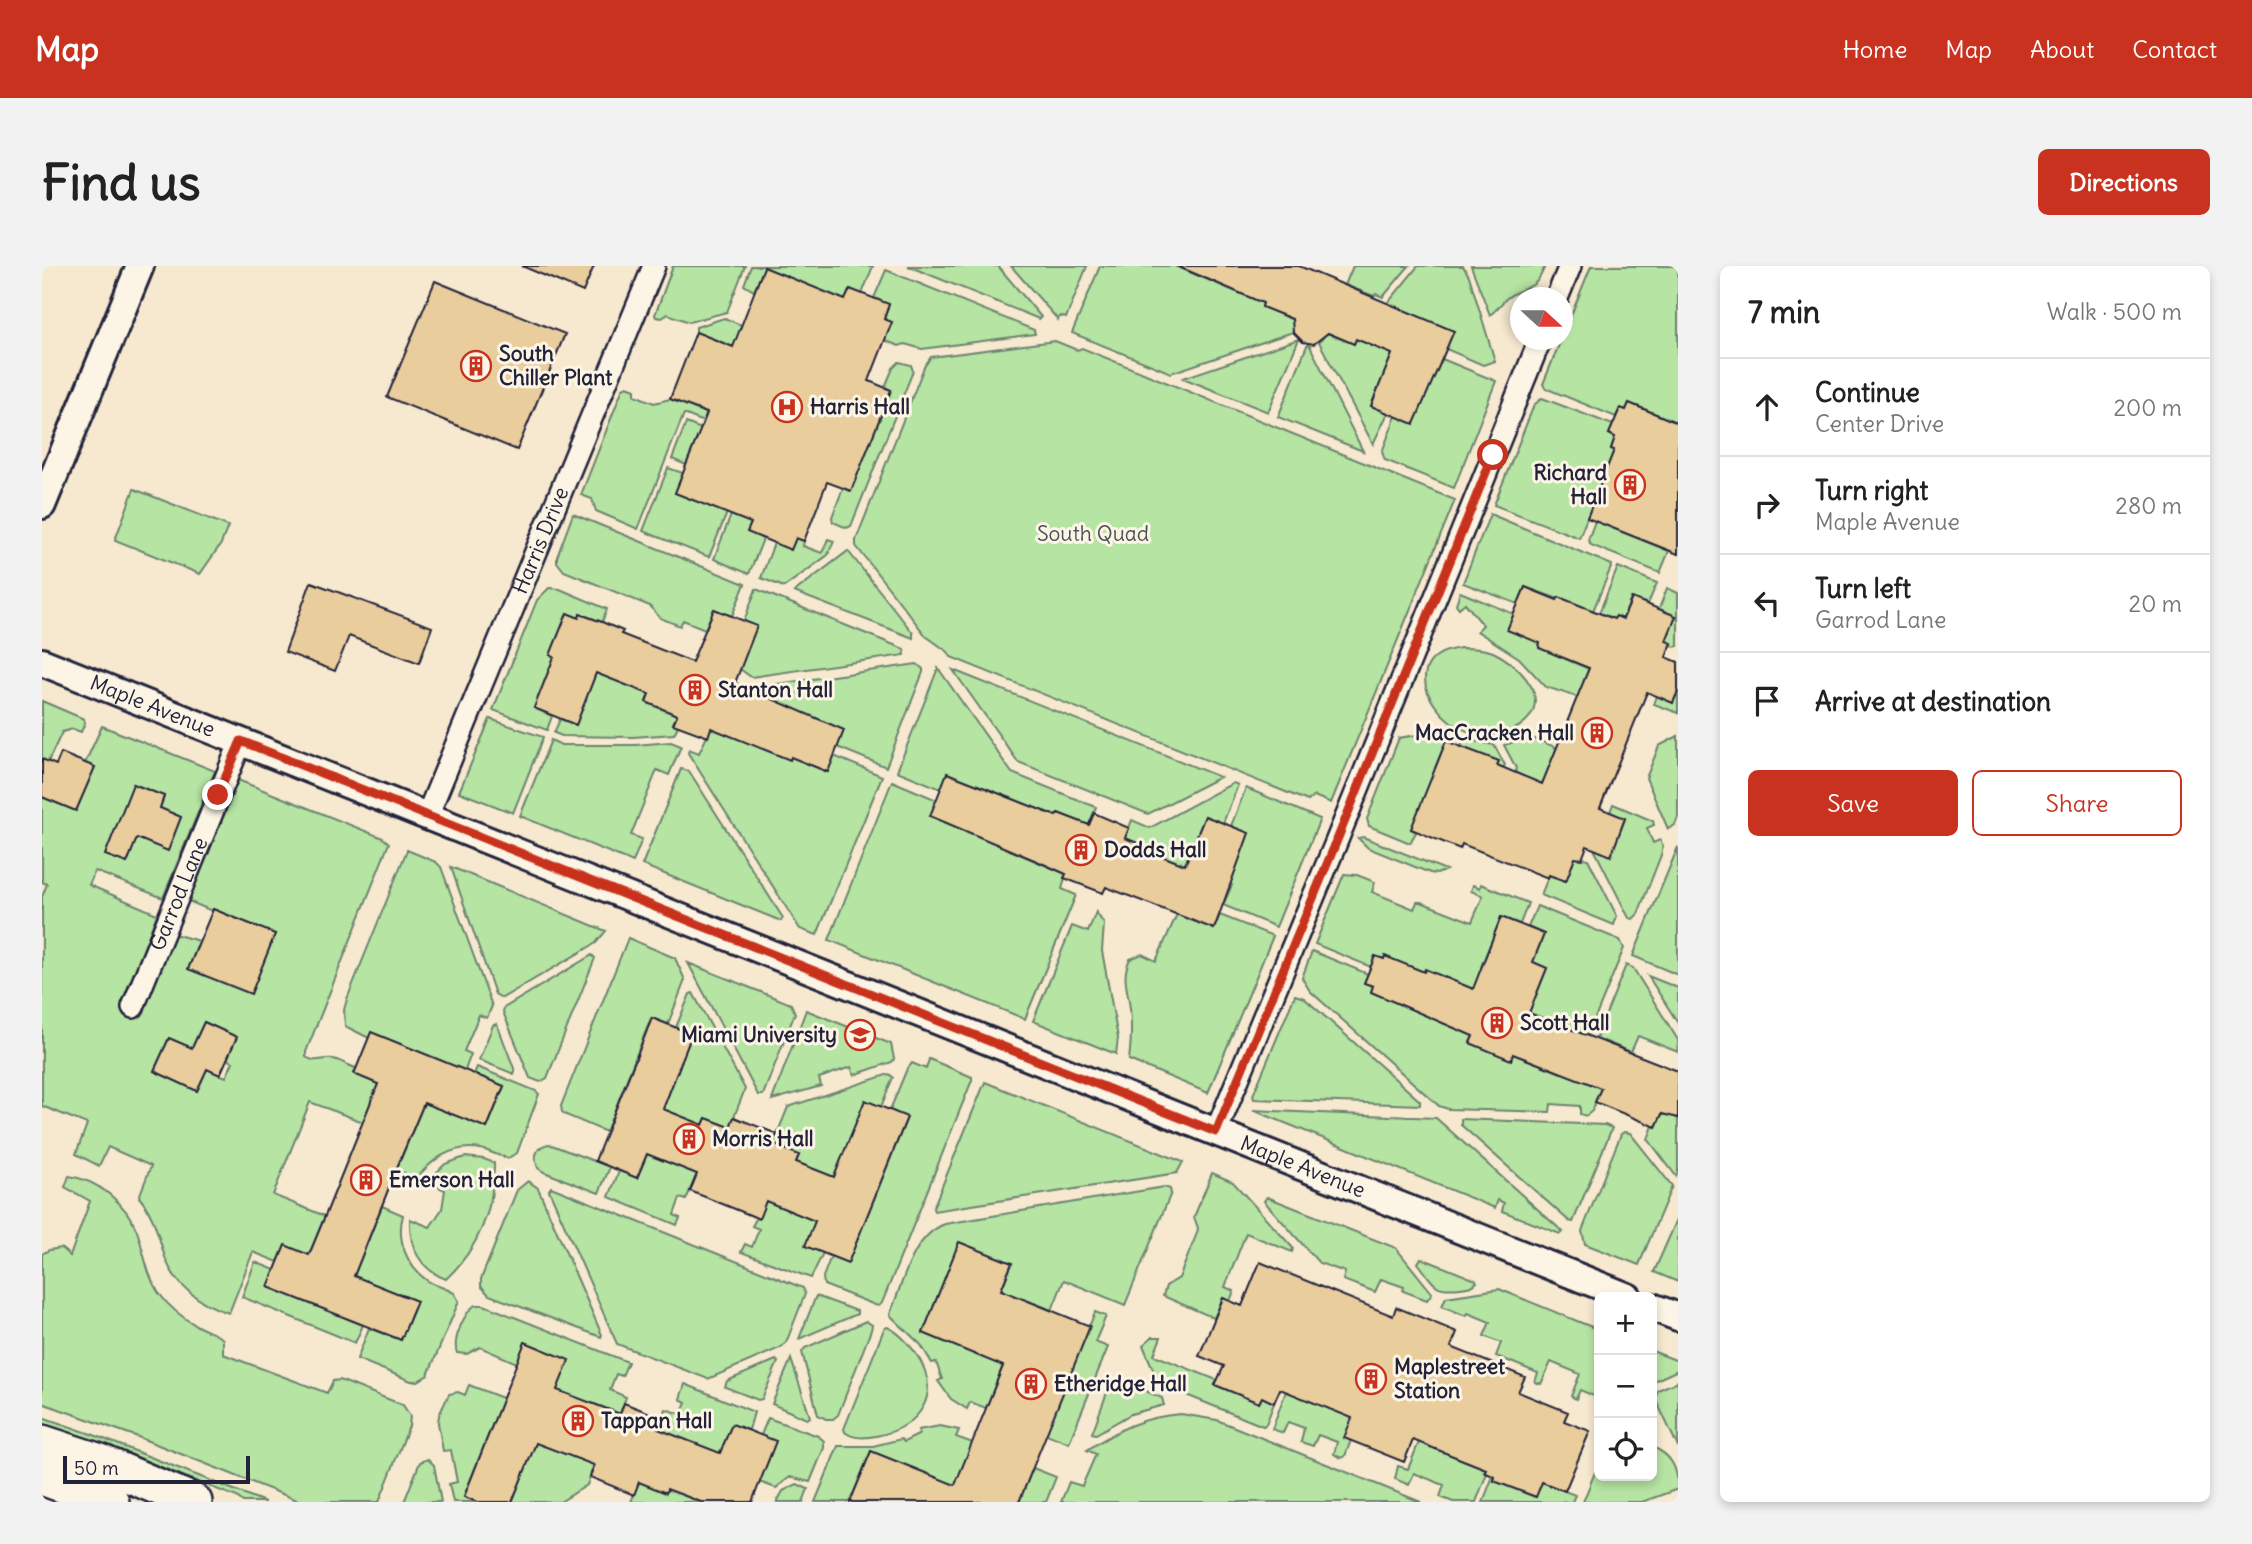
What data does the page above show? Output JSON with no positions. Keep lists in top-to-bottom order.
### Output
{
  "streets": {
    "street": ["Harris Drive", "Maple Avenue", "Garrod Lane"]
  },
  "crossings": [
    ["Harris Drive", "Maple Avenue"],
    ["Maple Avenue", "Garrod Lane"]
  ],
  "parks": ["South Quad"],
  "places": {
    "building": [
      "South Chiller Plant",
      "Richard Hall",
      "Stanton Hall",
      "MacCracken Hall",
      "Dodds Hall",
      "Scott Hall",
      "Morris Hall",
      "Emerson Hall",
      "Maplestreet Station",
      "Etheridge Hall",
      "Tappan Hall"
    ],
    "hospital": ["Harris Hall"],
    "school or university": ["Miami University"]
  },
  "scale_bar": "50 m",
  "north": "right",
  "page": {
    "header": "Map",
    "nav": [
      "Home",
      "Map",
      "About",
      "Contact"
    ],
    "buttons": [
      "Directions",
      ["Save", "Share"]
    ],
    "title": "Find us",
    "heading": ["7 min", "Walk · 500 m"],
    "list": [
      ["Continue", "Center Drive", "200 m"],
      ["Turn right", "Maple Avenue", "280 m"],
      ["Turn left", "Garrod Lane", "20 m"],
      "Arrive at destination"
    ],
    "map_buttons": ["+", "−"],
    "scale": "50 m"
  }
}
